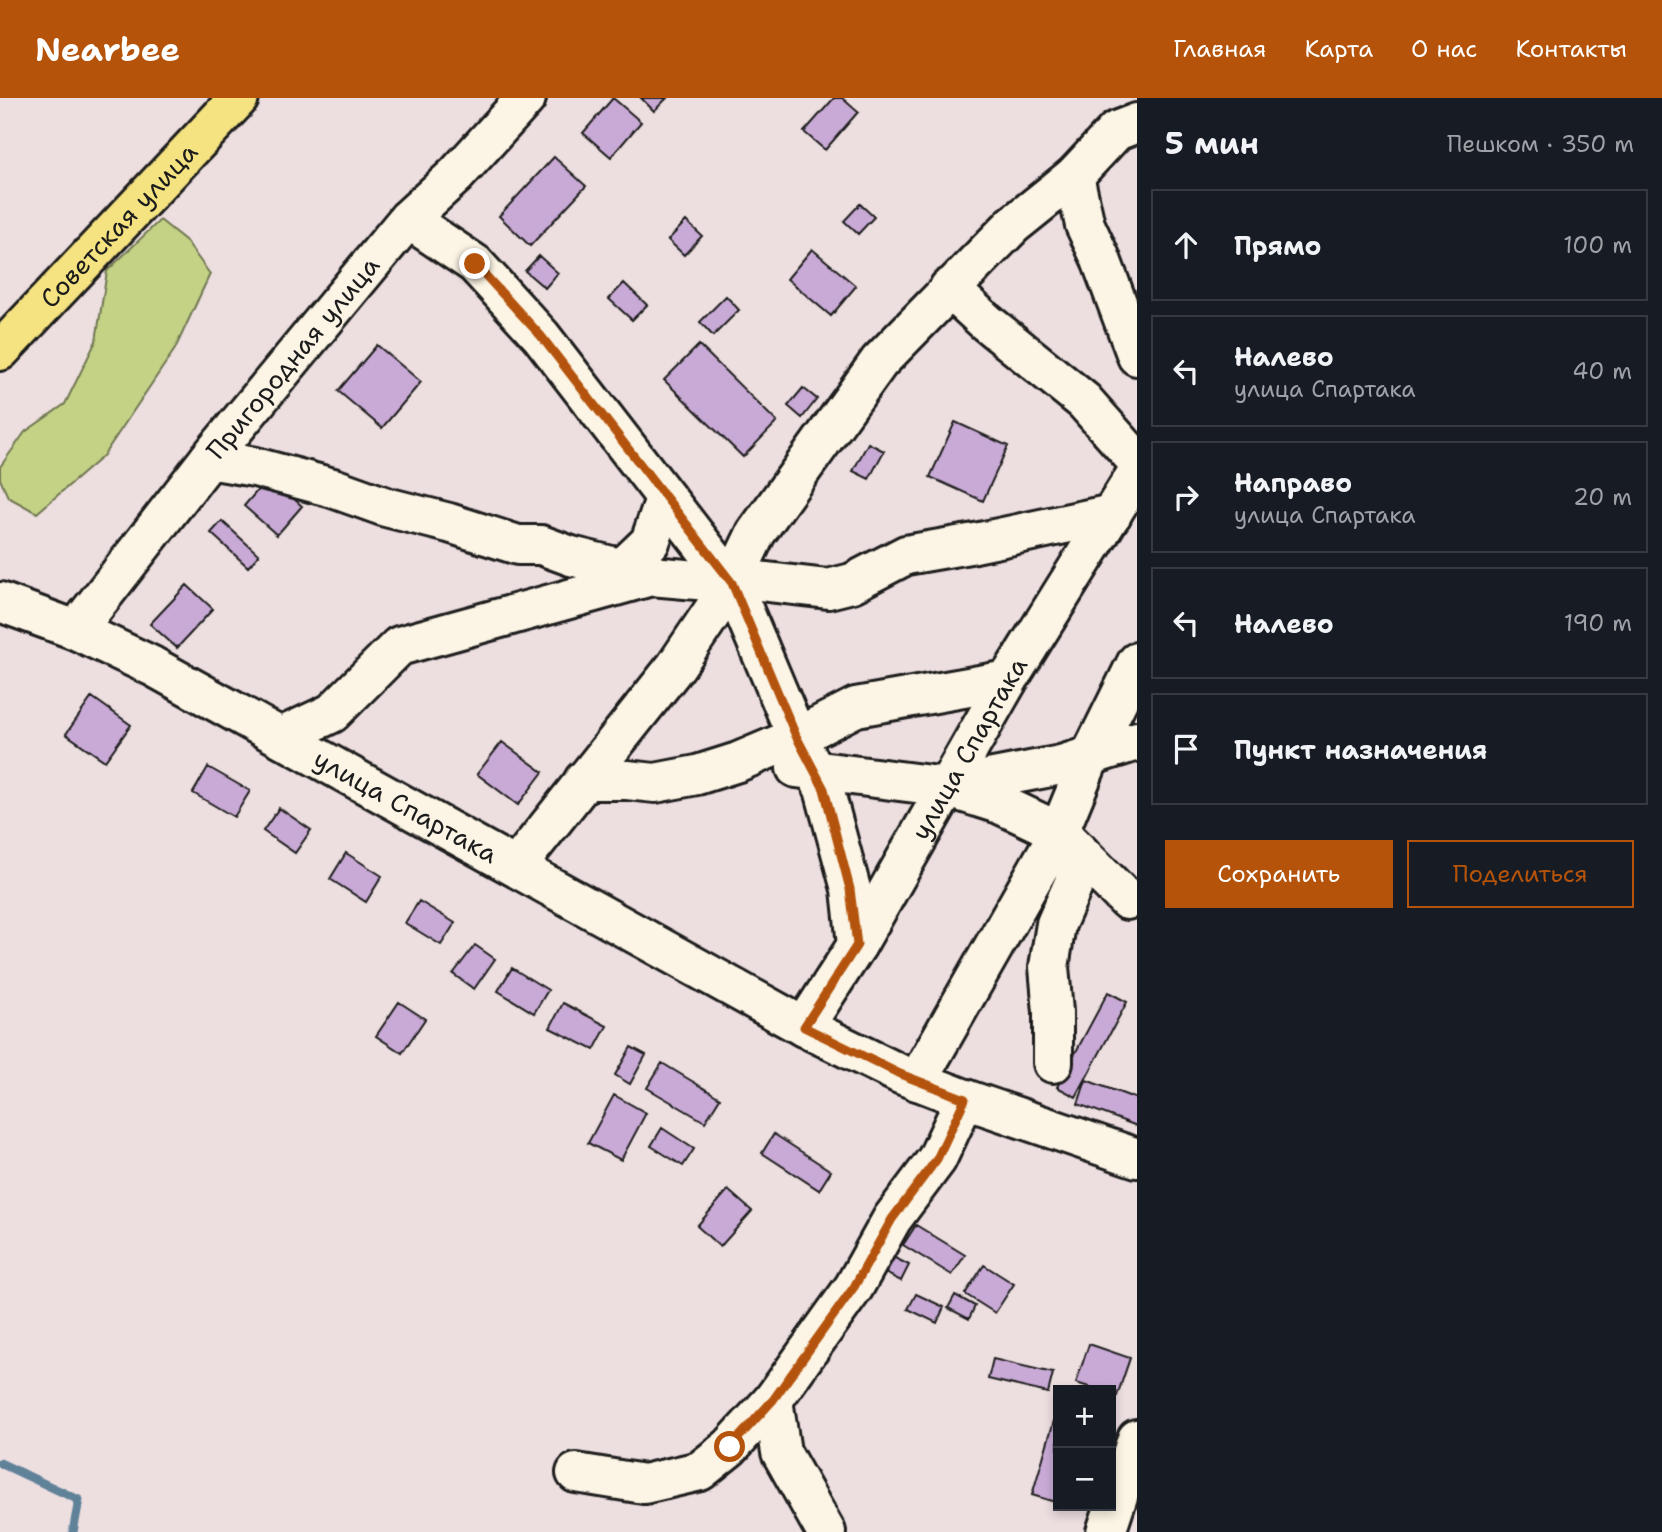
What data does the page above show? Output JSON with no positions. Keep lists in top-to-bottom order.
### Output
{
  "streets": {
    "highway": ["Советская улица"],
    "street": ["Пригородная улица", "улица Спартака"]
  },
  "crossings": [
    ["Пригородная улица", "улица Спартака"]
  ],
  "page": {
    "header": "Nearbee",
    "nav": [
      "Главная",
      "Карта",
      "О нас",
      "Контакты"
    ],
    "heading": ["5 мин", "Пешком · 350 m"],
    "list": [
      ["Прямо", "100 m"],
      ["Налево", "улица Спартака", "40 m"],
      ["Направо", "улица Спартака", "20 m"],
      ["Налево", "190 m"],
      "Пункт назначения"
    ],
    "buttons": ["Сохранить", "Поделиться"],
    "map_buttons": ["+", "−"]
  }
}
